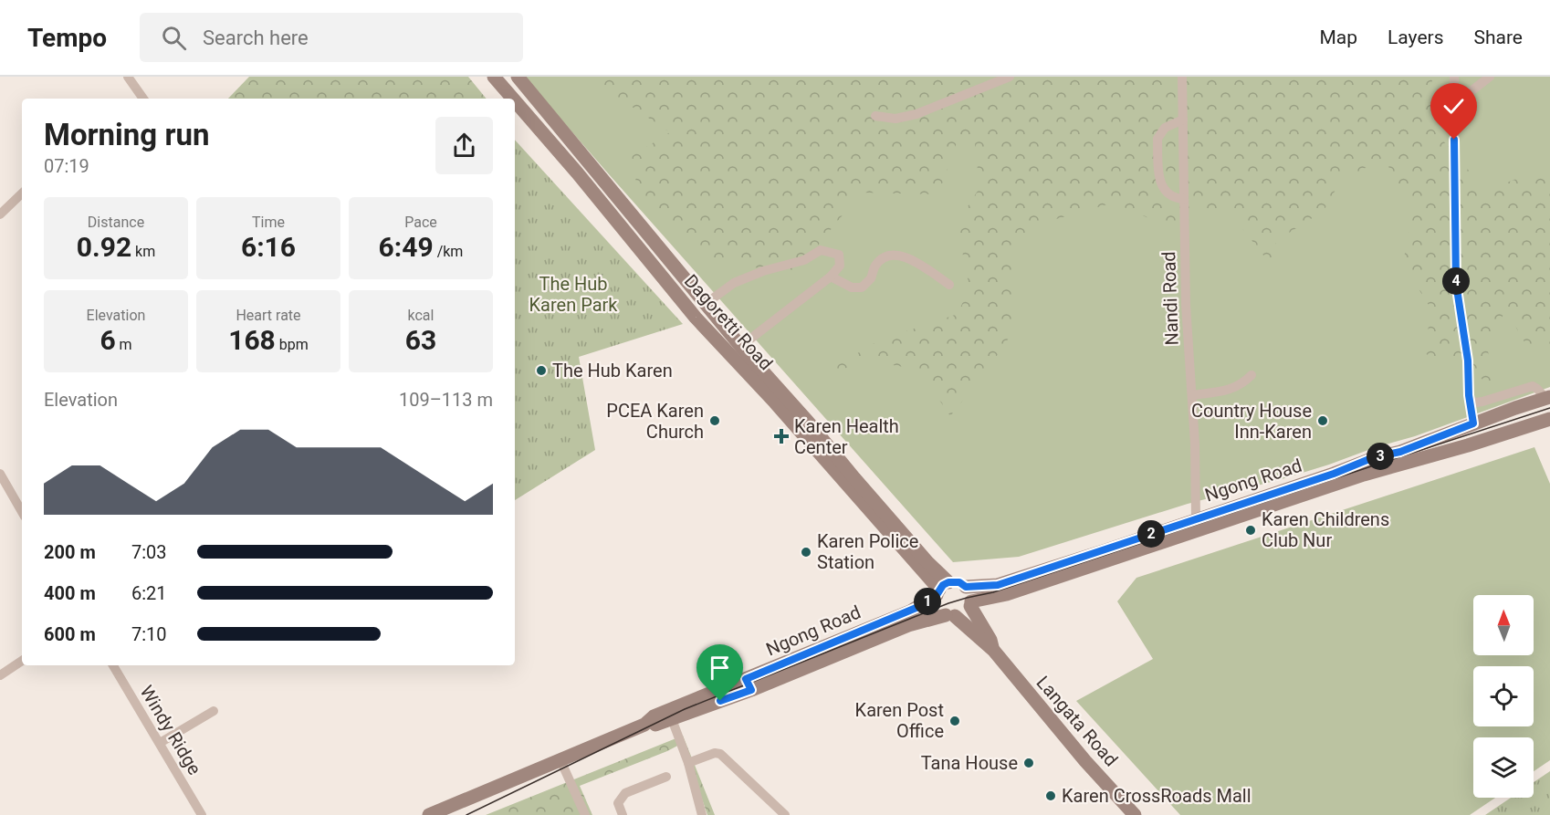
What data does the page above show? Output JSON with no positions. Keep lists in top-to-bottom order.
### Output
{
  "streets": {
    "main road": ["Dagoretti Road", "Ngong Road", "Langata Road"],
    "street": ["Nandi Road", "Windy Ridge"]
  },
  "crossings": [
    ["Nandi Road", "Ngong Road"],
    ["Dagoretti Road", "Ngong Road"]
  ],
  "parks": ["The Hub Karen Park"],
  "places": {
    "other": [
      "The Hub Karen",
      "PCEA Karen Church",
      "Country House Inn-Karen",
      "Karen Childrens Club Nur",
      "Karen Police Station",
      "Karen Post Office",
      "Tana House",
      "Karen CrossRoads Mall"
    ],
    "health": ["Karen Health Center"]
  },
  "north": "top",
  "page": {
    "header": "Tempo",
    "search": "Search here",
    "nav": ["Map", "Layers", "Share"],
    "heading": ["Morning run", "07:19"],
    "stats": [
      ["Distance", "0.92 km"],
      ["Time", "6:16"],
      ["Pace", "6:49 /km"],
      ["Elevation", "6 m"],
      ["Heart rate", "168 bpm"],
      ["kcal", "63"]
    ],
    "pins": [
      "4",
      "3",
      "2",
      "1"
    ],
    "chart": ["Elevation", "109–113 m"],
    "list": [
      {
        "name": "200 m",
        "note": "7:03"
      },
      {
        "name": "400 m",
        "note": "6:21"
      },
      {
        "name": "600 m",
        "note": "7:10"
      }
    ]
  }
}
